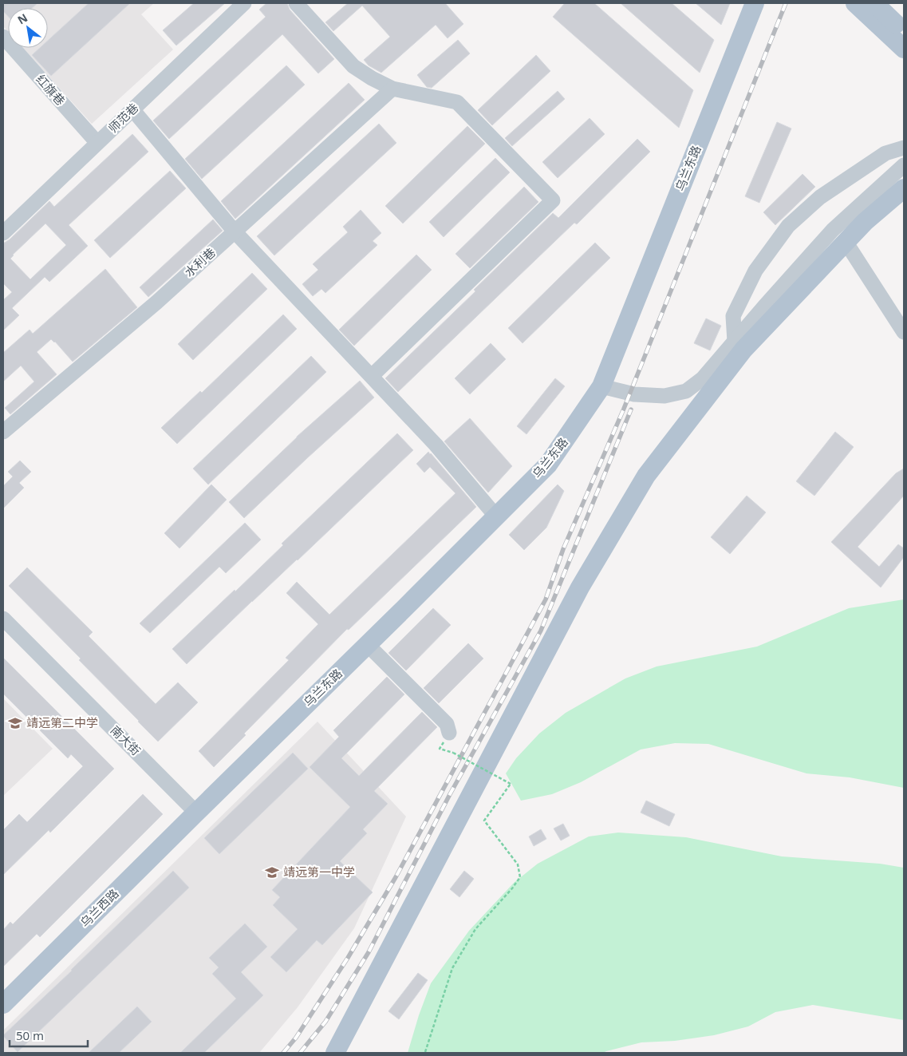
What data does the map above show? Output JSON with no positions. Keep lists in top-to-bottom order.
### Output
{
  "streets": {
    "main road": ["乌兰东路", "乌兰西路"],
    "street": [
      "红旗巷",
      "师范巷",
      "水利巷",
      "南大街"
    ]
  },
  "crossings": [
    ["红旗巷", "师范巷"],
    ["乌兰东路", "南大街"],
    ["乌兰东路", "乌兰西路"],
    ["南大街", "乌兰西路"]
  ],
  "places": {
    "school or university": ["靖远第二中学", "靖远第一中学"]
  },
  "scale_bar": "50 m",
  "north": "top left"
}
